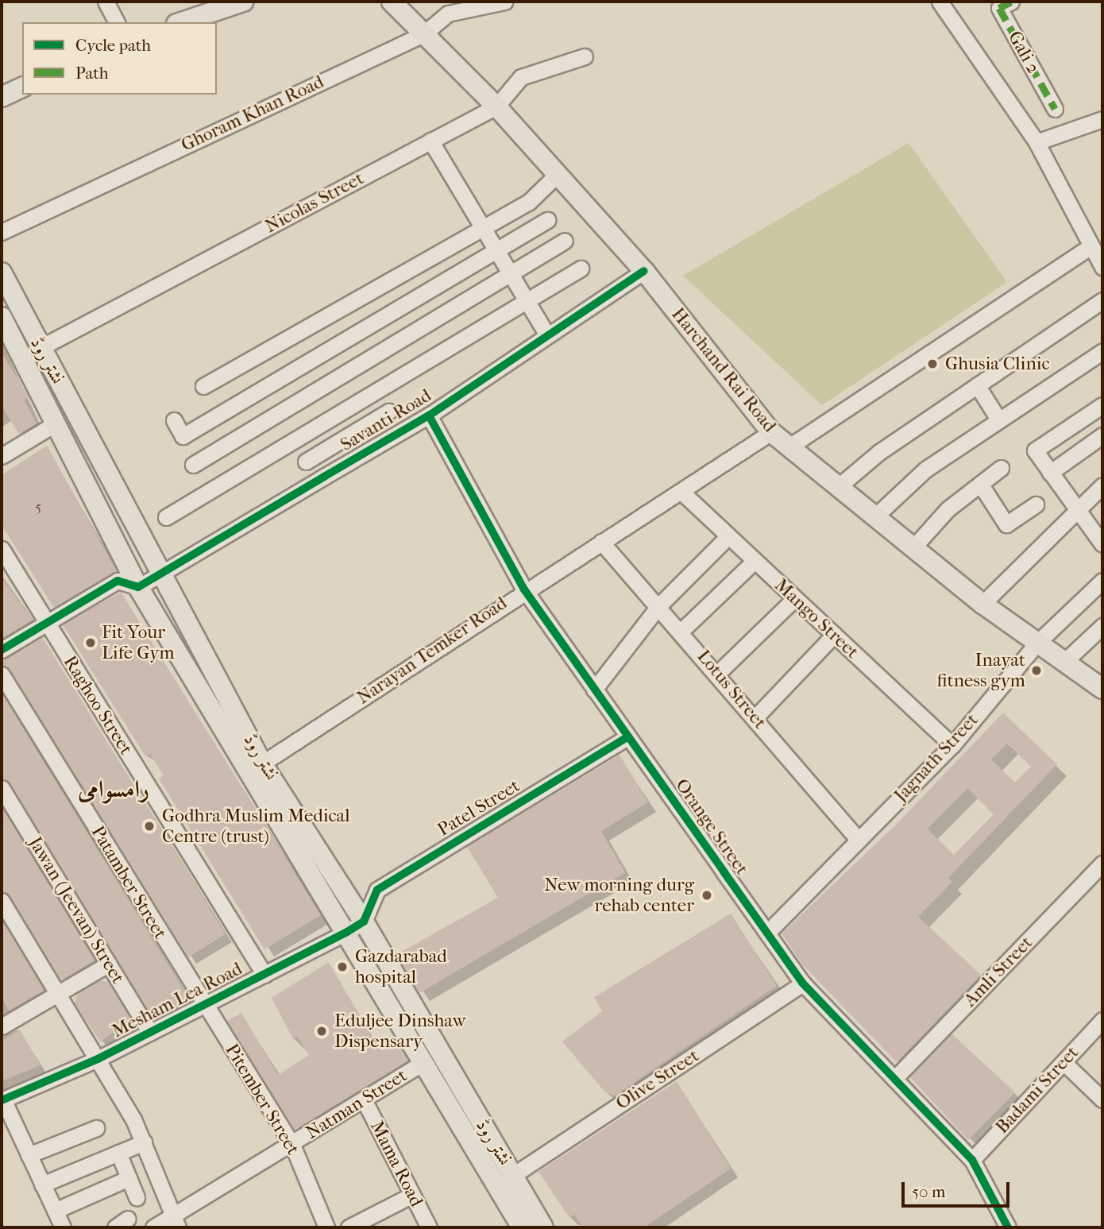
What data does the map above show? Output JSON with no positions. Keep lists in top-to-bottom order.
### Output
{
  "streets": {
    "main road": ["نشتر روڈ", "Harchand Rai Road"],
    "street": [
      "Gali 2",
      "Ghoram Khan Road",
      "Nicolas Street",
      "Savanti Road",
      "Mango Street",
      "Narayan Temker Road",
      "Lotus Street",
      "Raghoo Street",
      "Jagnath Street",
      "Patel Street",
      "Orange Street",
      "Patamber Street",
      "Jawan (Jeevan) Street",
      "Amli Street",
      "Mesham Lea Road",
      "Olive Street",
      "Badami Street",
      "Pitember Street",
      "Natman Street",
      "Mama Road"
    ]
  },
  "crossings": [
    ["Ghoram Khan Road", "Harchand Rai Road"],
    ["Nicolas Street", "نشتر روڈ"],
    ["Nicolas Street", "Harchand Rai Road"],
    ["نشتر روڈ", "Savanti Road"],
    ["نشتر روڈ", "Narayan Temker Road"],
    ["نشتر روڈ", "Patel Street"],
    ["نشتر روڈ", "Mesham Lea Road"],
    ["نشتر روڈ", "Olive Street"],
    ["نشتر روڈ", "Natman Street"],
    ["Harchand Rai Road", "Savanti Road"],
    ["Harchand Rai Road", "Narayan Temker Road"],
    ["Harchand Rai Road", "Jagnath Street"],
    ["Savanti Road", "Orange Street"],
    ["Mango Street", "Narayan Temker Road"],
    ["Mango Street", "Jagnath Street"],
    ["Narayan Temker Road", "Lotus Street"],
    ["Narayan Temker Road", "Orange Street"],
    ["Lotus Street", "Jagnath Street"],
    ["Raghoo Street", "Mesham Lea Road"],
    ["Jagnath Street", "Orange Street"],
    ["Patel Street", "Orange Street"],
    ["Patel Street", "Mesham Lea Road"],
    ["Orange Street", "Amli Street"],
    ["Orange Street", "Olive Street"],
    ["Orange Street", "Badami Street"],
    ["Patamber Street", "Mesham Lea Road"],
    ["Patamber Street", "Pitember Street"],
    ["Jawan (Jeevan) Street", "Mesham Lea Road"],
    ["Mesham Lea Road", "Pitember Street"],
    ["Pitember Street", "Natman Street"],
    ["Natman Street", "Mama Road"]
  ],
  "districts": ["رامسوامی"],
  "places": [
    "Ghusia Clinic",
    "Fit Your Life Gym",
    "Inayat fitness gym",
    "Godhra Muslim Medical Centre (trust)",
    "New morning durg rehab center",
    "Gazdarabad hospital",
    "Eduljee Dinshaw Dispensary"
  ],
  "house_numbers": ["5"],
  "legend": ["Cycle path", "Path"],
  "scale_bar": "50 m"
}
